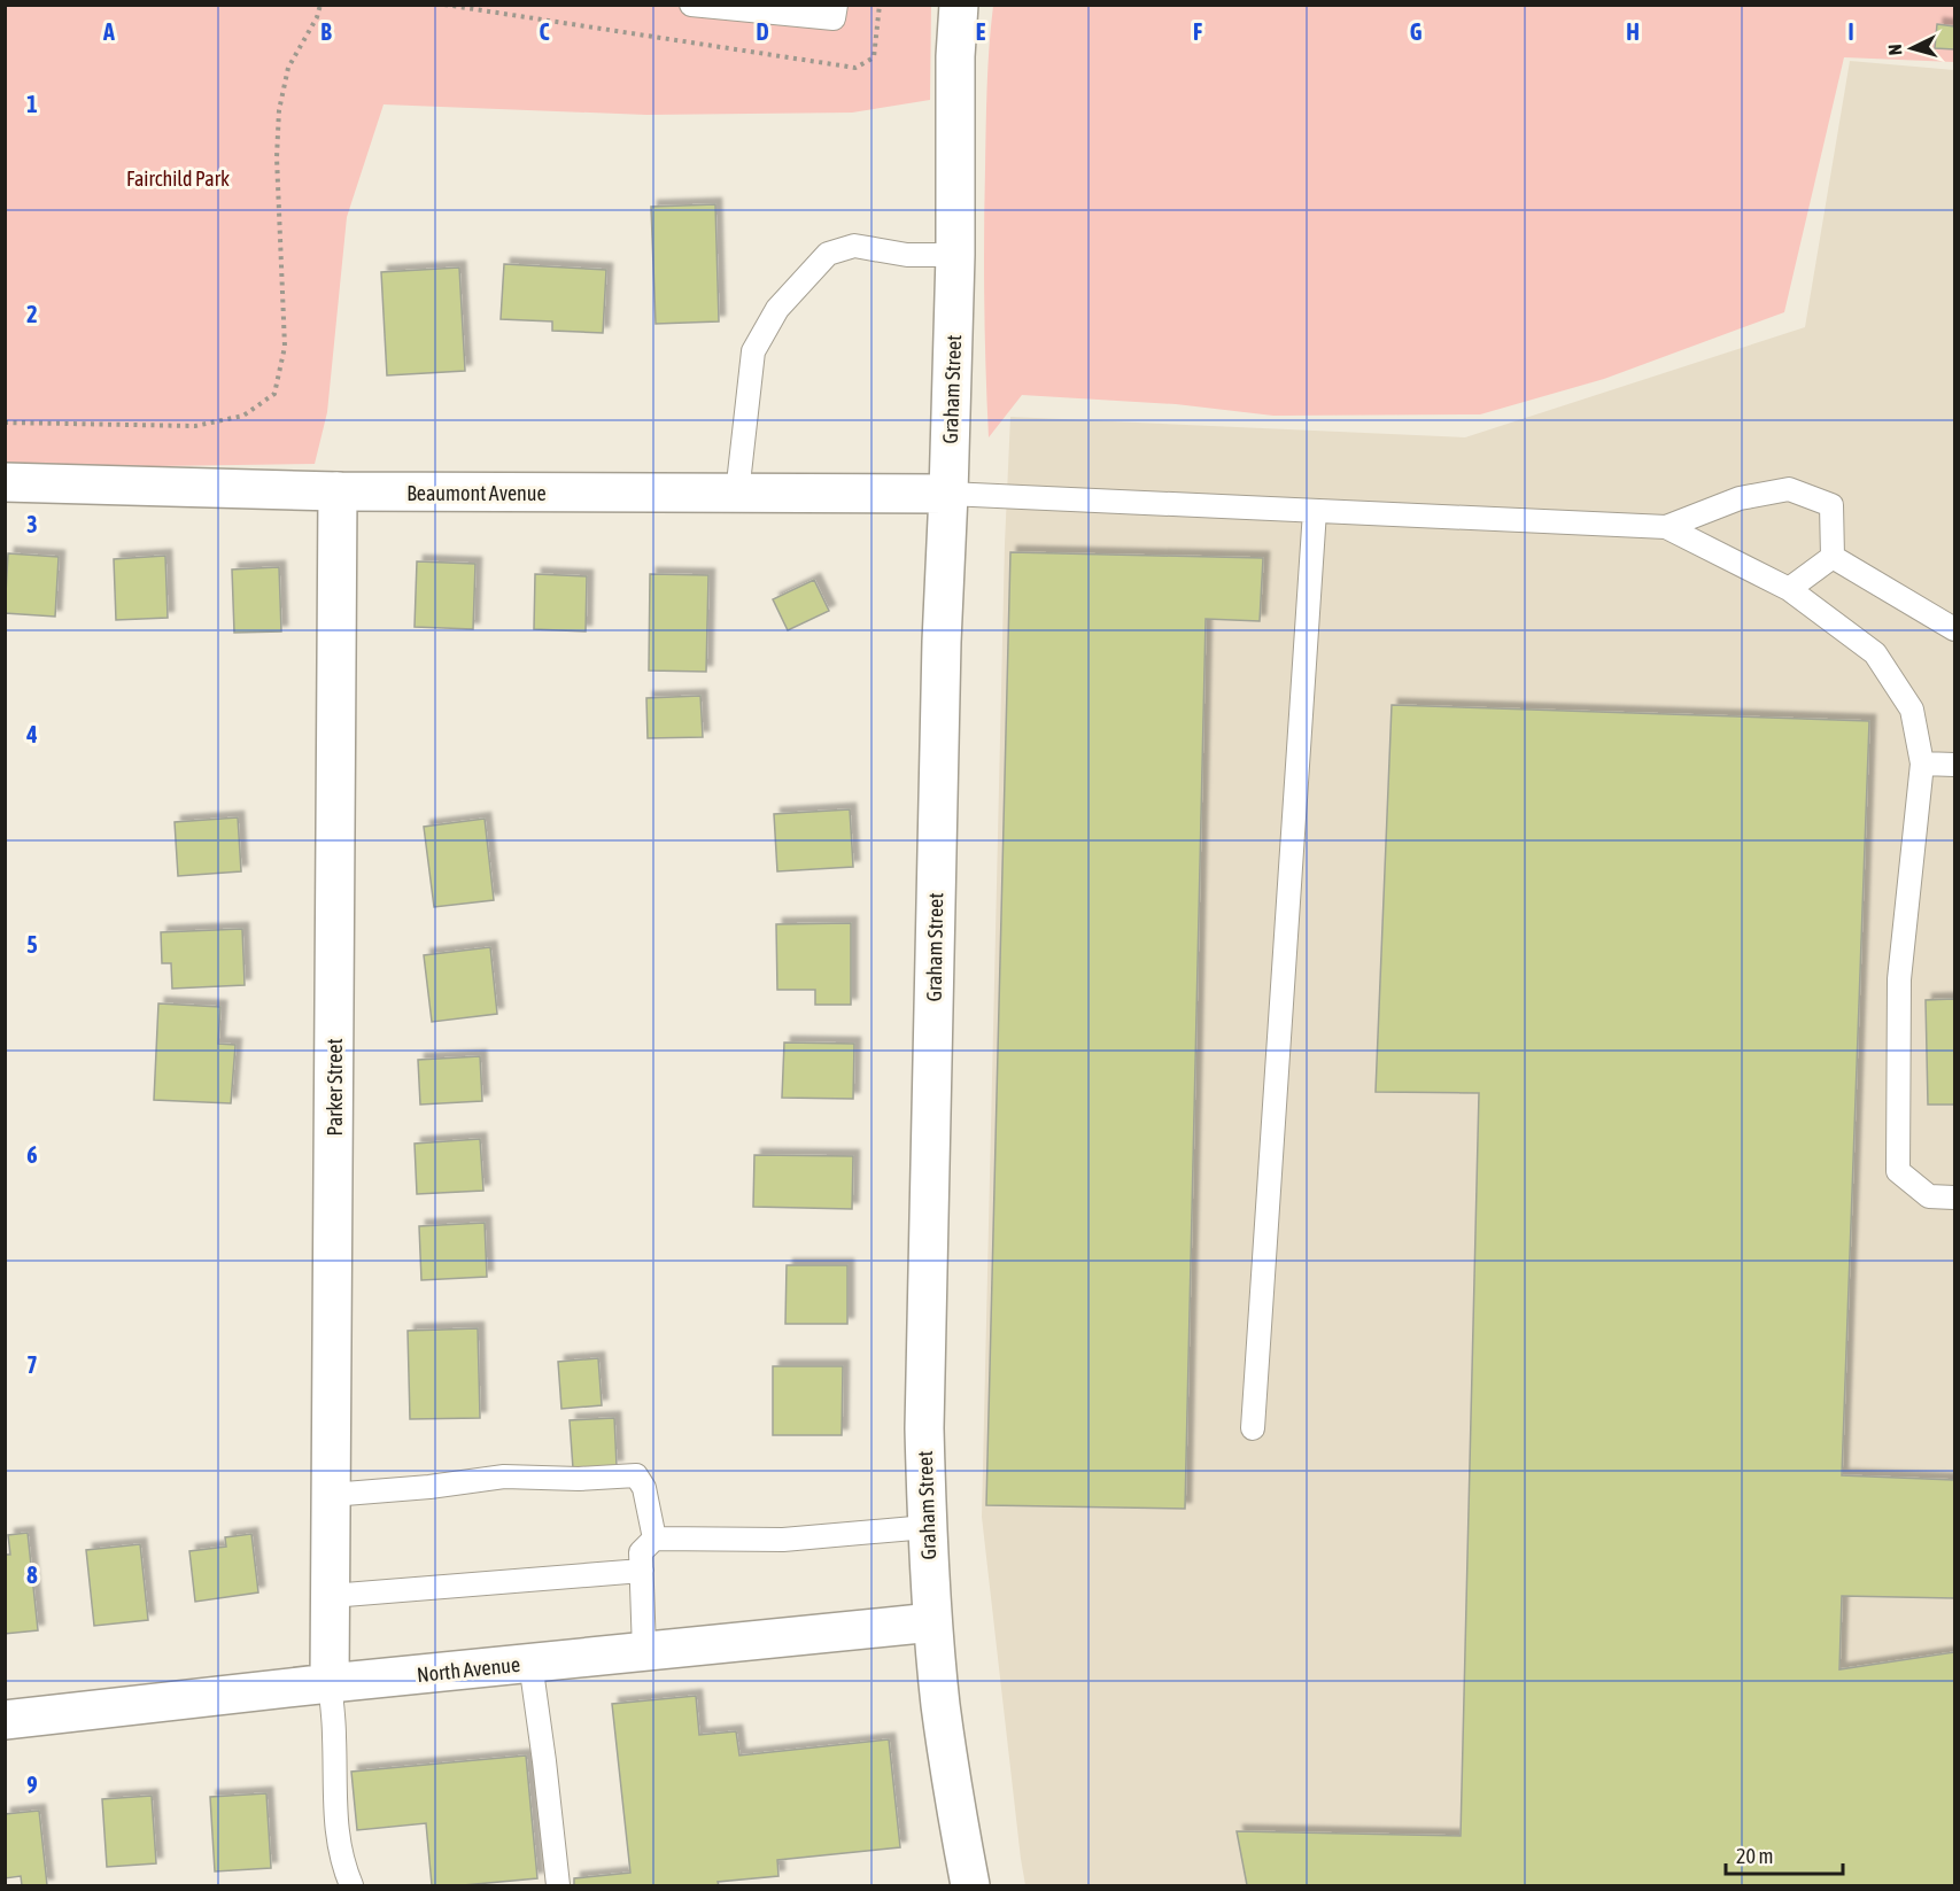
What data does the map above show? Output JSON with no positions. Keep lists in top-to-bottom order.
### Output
{
  "streets": {
    "street": [
      "Graham Street",
      "Beaumont Avenue",
      "Parker Street",
      "North Avenue"
    ]
  },
  "crossings": [
    ["Graham Street", "Beaumont Avenue"],
    ["Graham Street", "North Avenue"],
    ["Beaumont Avenue", "Parker Street"],
    ["Parker Street", "North Avenue"]
  ],
  "parks": ["Fairchild Park"],
  "scale_bar": "20 m",
  "north": "left",
  "grid": {
    "columns": [
      "A",
      "B",
      "C",
      "D",
      "E",
      "F",
      "G",
      "H",
      "I"
    ],
    "rows": [
      "1",
      "2",
      "3",
      "4",
      "5",
      "6",
      "7",
      "8",
      "9"
    ]
  }
}
